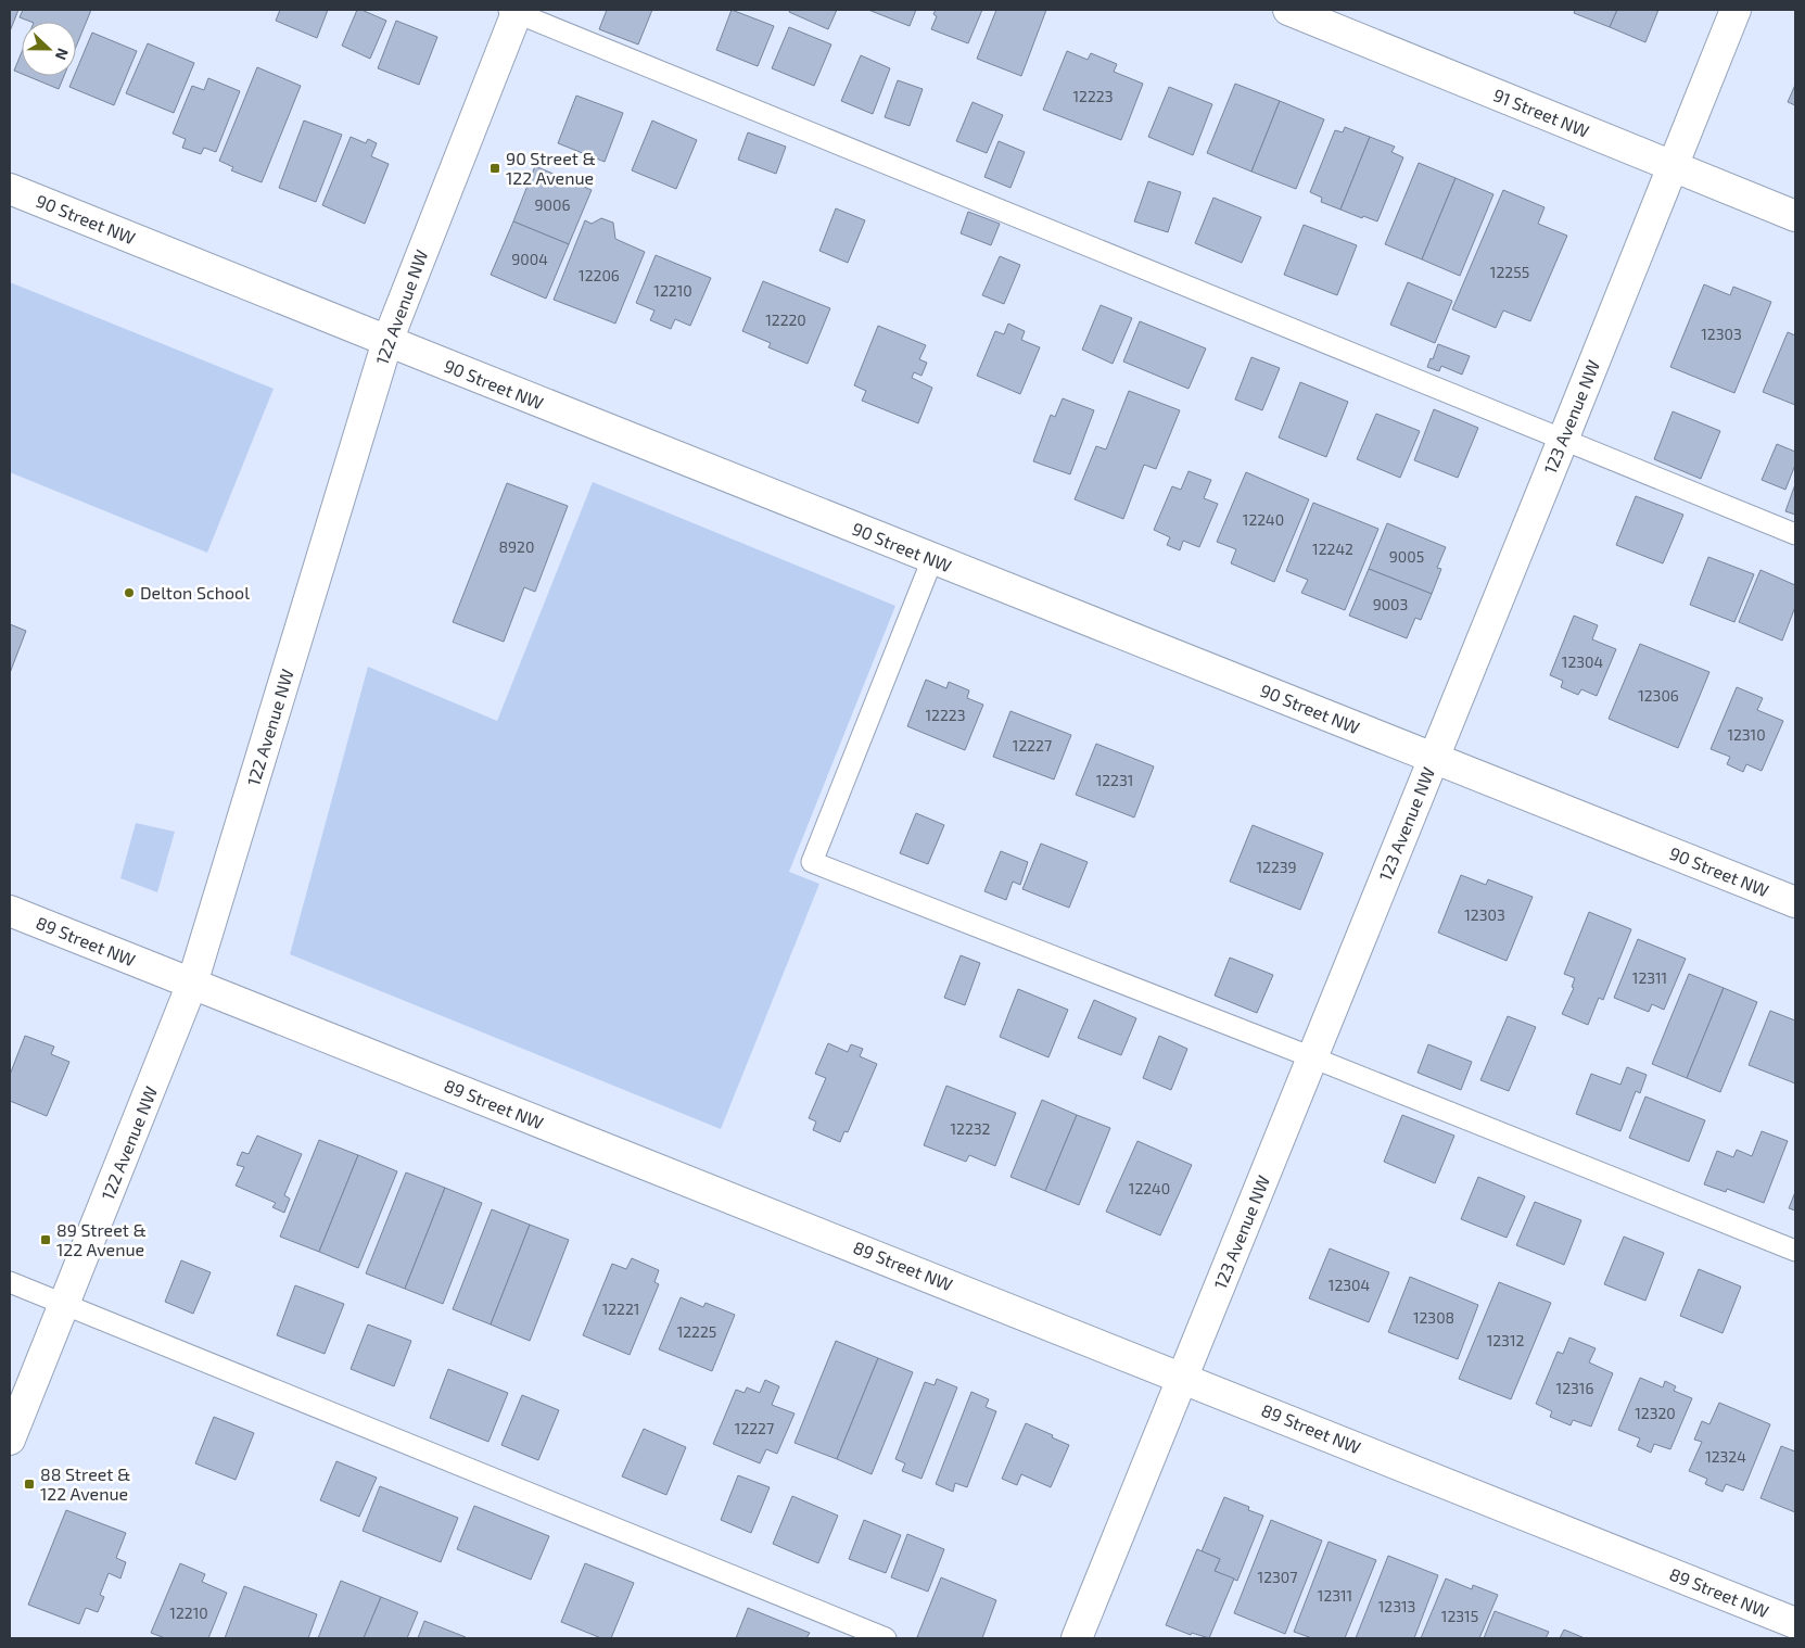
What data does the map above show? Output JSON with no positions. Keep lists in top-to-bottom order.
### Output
{
  "streets": {
    "street": [
      "91 Street NW",
      "90 Street NW",
      "122 Avenue NW",
      "123 Avenue NW",
      "89 Street NW"
    ]
  },
  "crossings": [
    ["91 Street NW", "123 Avenue NW"],
    ["90 Street NW", "122 Avenue NW"],
    ["90 Street NW", "123 Avenue NW"],
    ["122 Avenue NW", "89 Street NW"],
    ["123 Avenue NW", "89 Street NW"]
  ],
  "places": {
    "transit": ["90 Street & 122 Avenue", "89 Street & 122 Avenue", "88 Street & 122 Avenue"],
    "other": ["Delton School"]
  },
  "house_numbers": [
    "12223",
    "9006",
    "9004",
    "12255",
    "12206",
    "12210",
    "12220",
    "12303",
    "12240",
    "8920",
    "12242",
    "9005",
    "9003",
    "12304",
    "12306",
    "12223",
    "12310",
    "12227",
    "12231",
    "12239",
    "12303",
    "12311",
    "12232",
    "12240",
    "12304",
    "12221",
    "12308",
    "12225",
    "12312",
    "12316",
    "12320",
    "12227",
    "12324",
    "12307",
    "12311",
    "12313",
    "12210",
    "12315"
  ],
  "north": "right"
}
